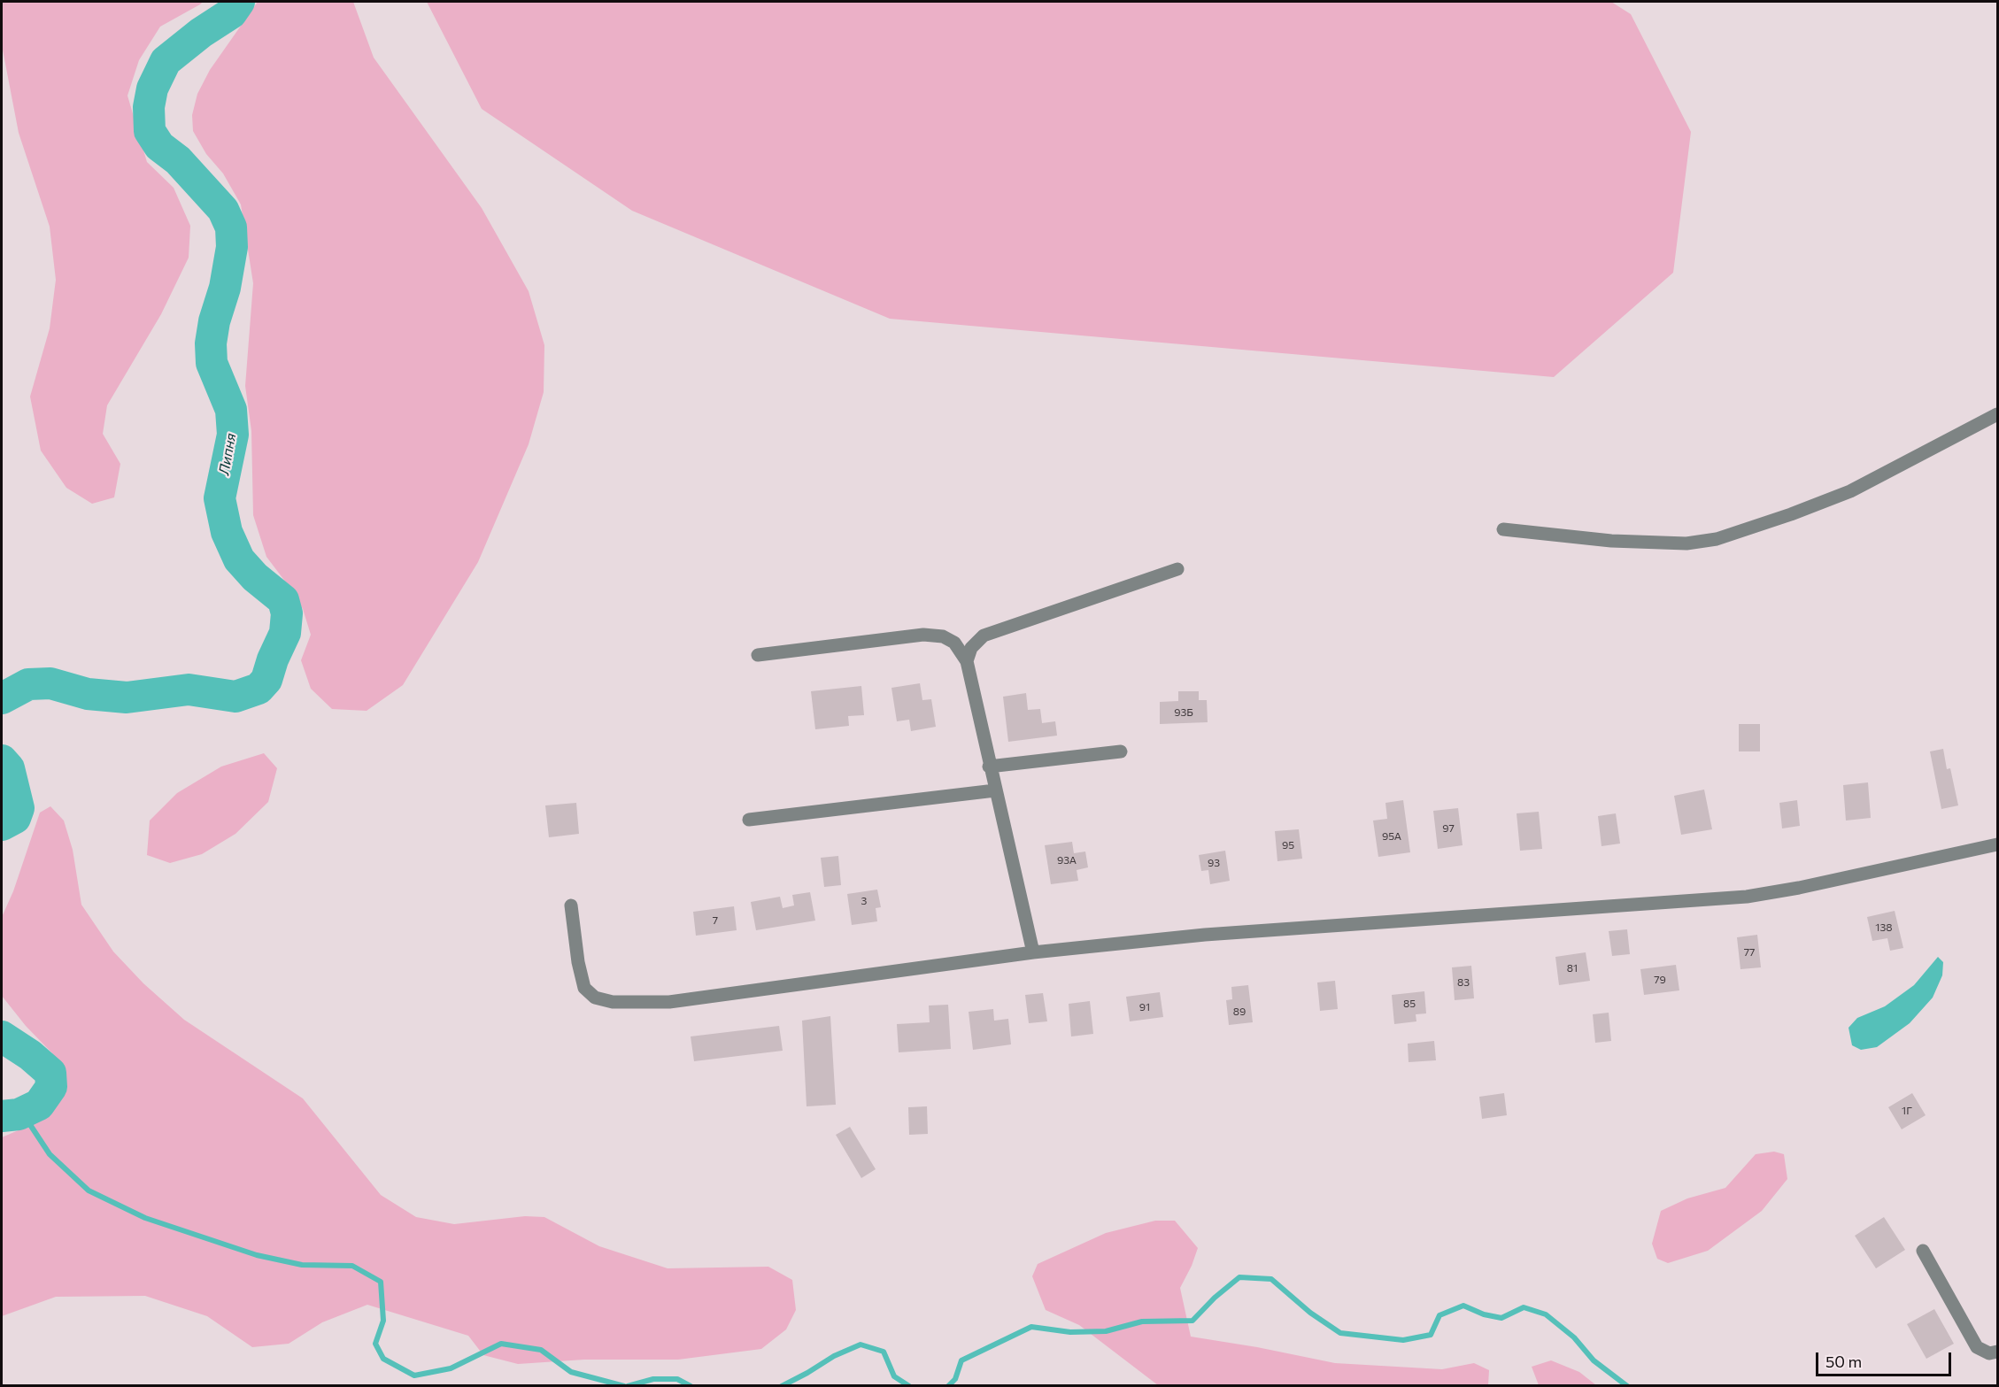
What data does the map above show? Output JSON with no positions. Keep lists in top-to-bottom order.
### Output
{
  "water": ["Липня"],
  "house_numbers": [
    "93Б",
    "97",
    "95А",
    "95",
    "93А",
    "93",
    "3",
    "7",
    "138",
    "77",
    "81",
    "79",
    "83",
    "85",
    "91",
    "89",
    "1Г"
  ],
  "scale_bar": "50 m"
}
